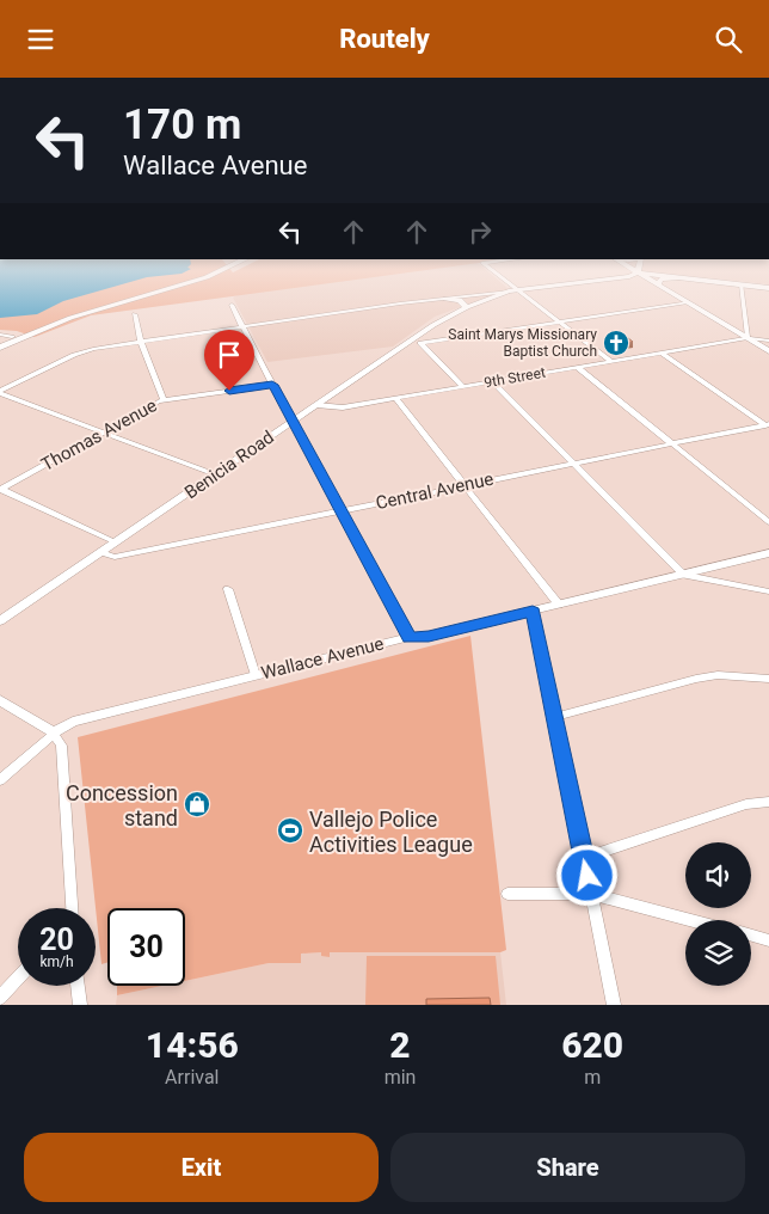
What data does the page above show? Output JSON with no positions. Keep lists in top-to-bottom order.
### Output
{
  "streets": {
    "main road": ["Benicia Road", "Wallace Avenue"],
    "street": ["9th Street", "Thomas Avenue", "Central Avenue"]
  },
  "crossings": [
    ["9th Street", "Benicia Road"],
    ["Benicia Road", "Central Avenue"]
  ],
  "places": {
    "church": ["Saint Marys Missionary Baptist Church"],
    "shop": ["Concession stand"],
    "sports": ["Vallejo Police Activities League"]
  },
  "page": {
    "header": "Routely",
    "turn": ["170 m", "Wallace Avenue"],
    "speed": "20 km/h",
    "limit": "30",
    "eta": [
      "14:56",
      "Arrival",
      "2",
      "min",
      "620",
      "m"
    ],
    "buttons": ["Exit", "Share"]
  }
}
